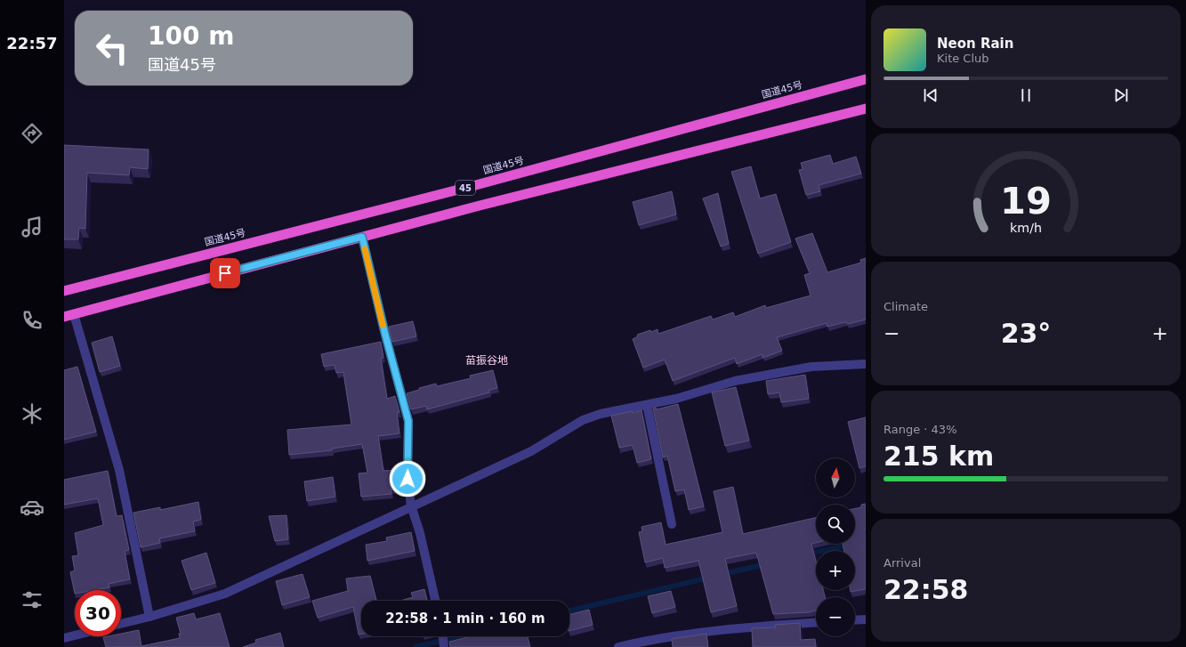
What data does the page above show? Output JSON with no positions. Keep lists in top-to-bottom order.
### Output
{
  "streets": {
    "highway": ["国道45号", "45"]
  },
  "districts": ["苗振谷地"],
  "north": "top",
  "page": {
    "tabs": "22:57",
    "turn": ["100 m", "国道45号"],
    "song": ["Neon Rain", "Kite Club"],
    "tile": [
      "Climate",
      ["Range · 43%", "215 km"],
      ["Arrival", "22:58"]
    ],
    "heat": ["−", "23°", "+"],
    "map_buttons": ["+", "−"],
    "limit": "30",
    "trip": "22:58 · 1 min · 160 m",
    "gauge": ["19", "km/h"]
  }
}
